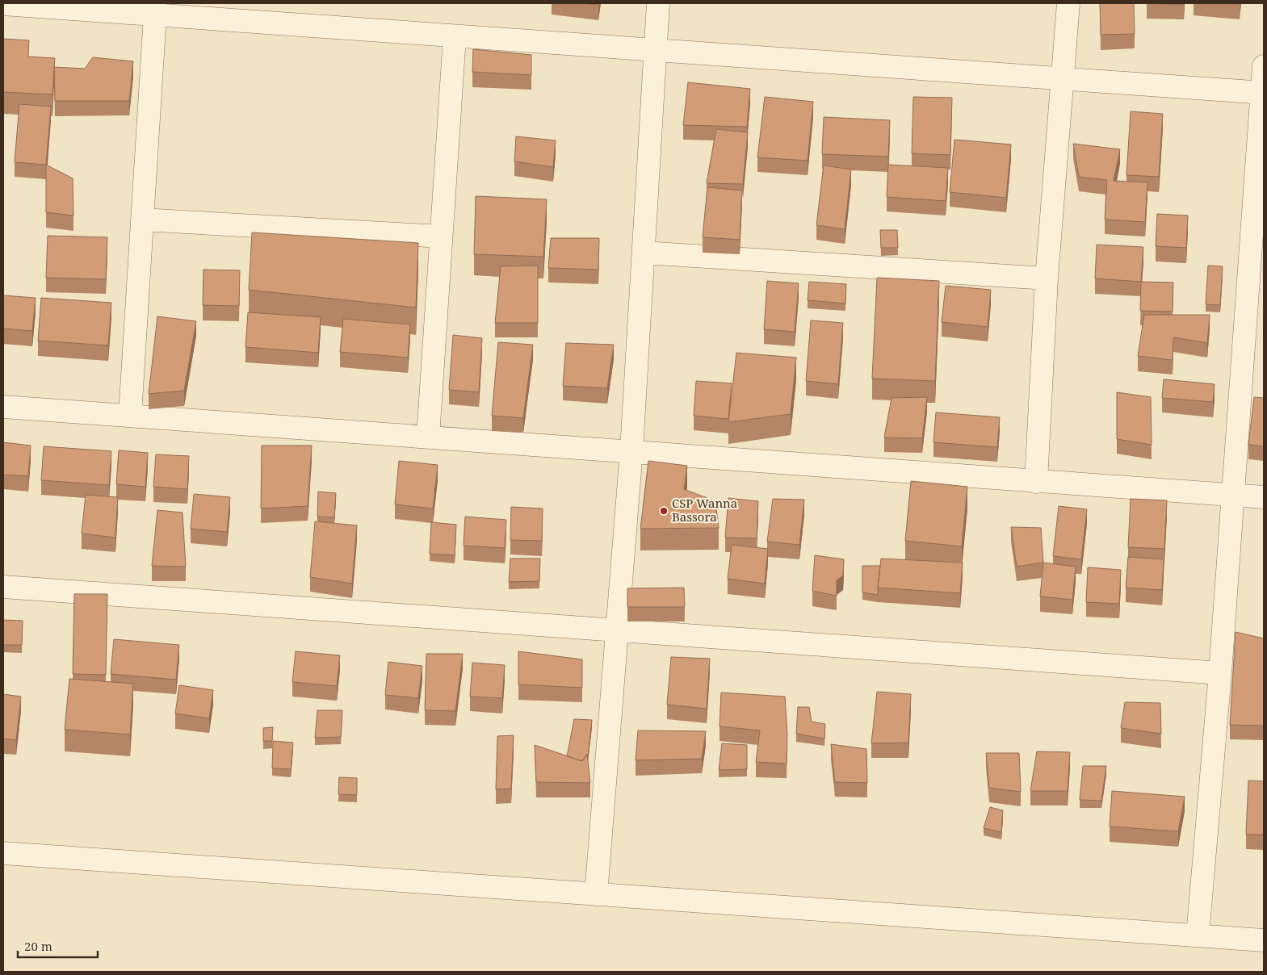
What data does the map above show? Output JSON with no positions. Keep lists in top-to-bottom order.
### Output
{
  "places": ["CSP Wanna Bassora"],
  "scale_bar": "20 m"
}
